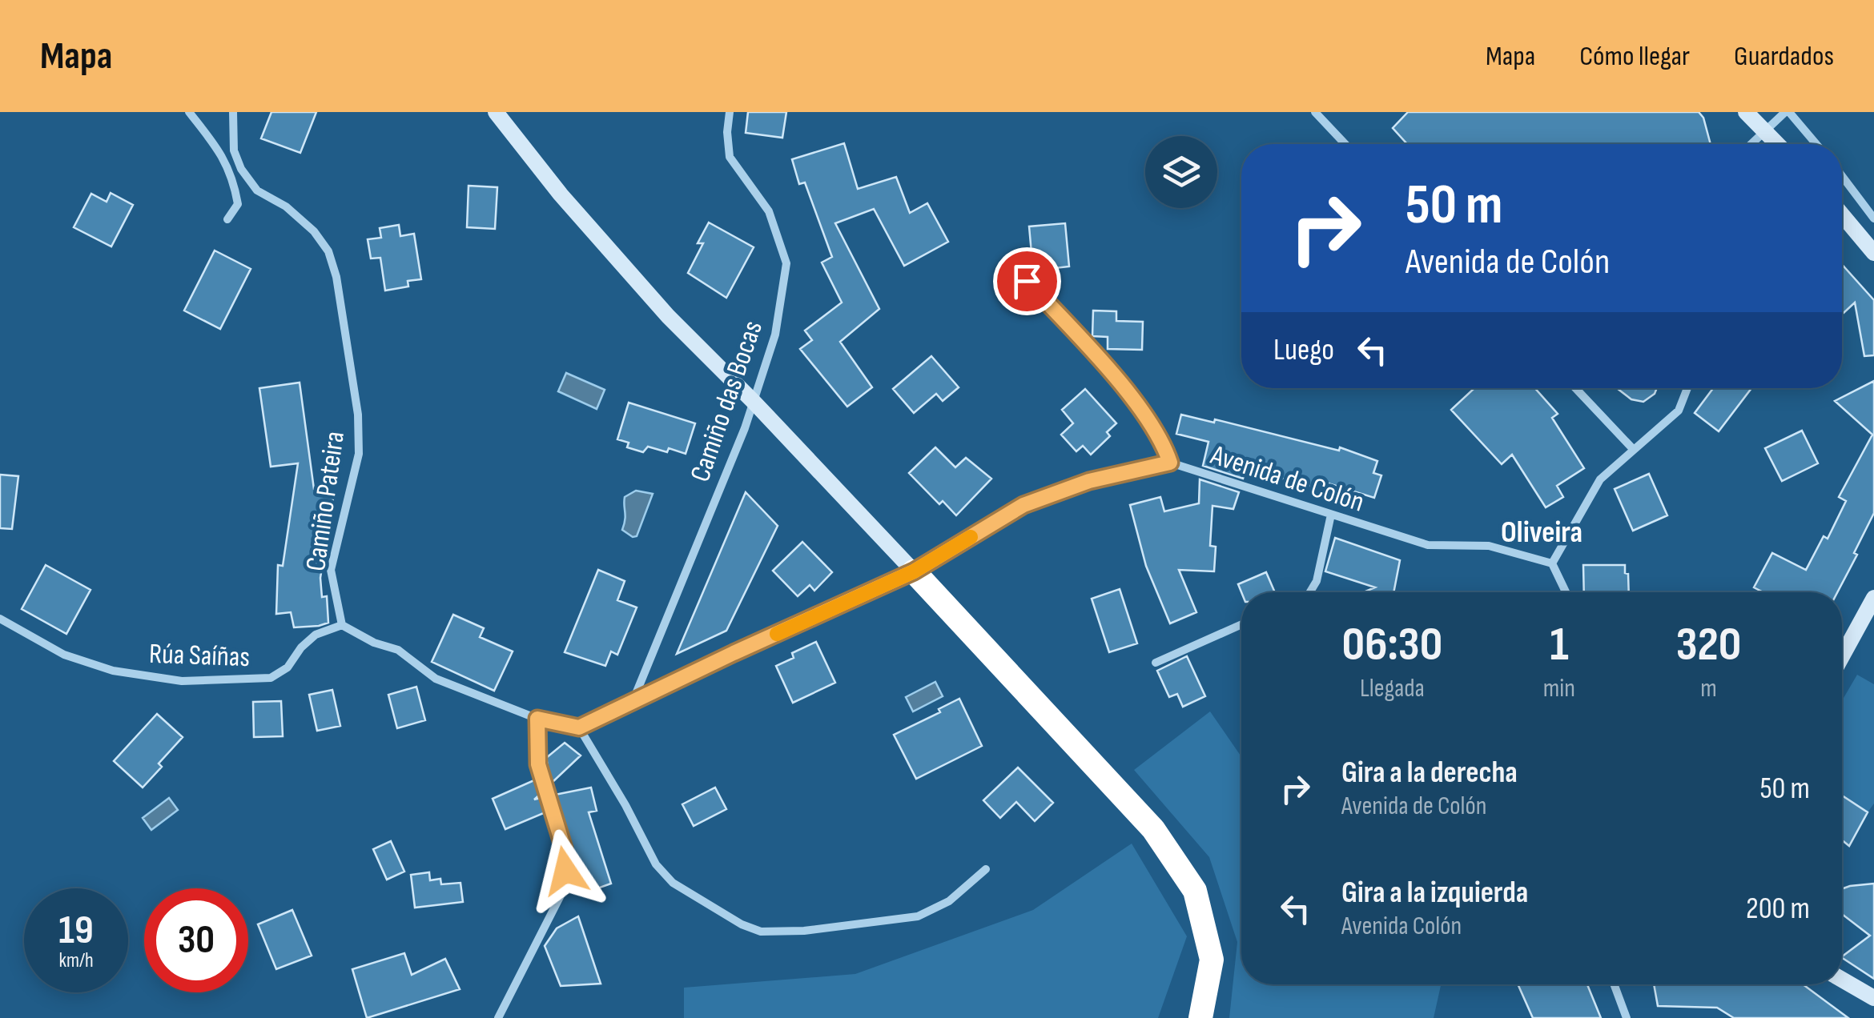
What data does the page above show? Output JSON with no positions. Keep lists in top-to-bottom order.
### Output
{
  "streets": {
    "street": [
      "Camiño das Bocas",
      "Avenida de Colón",
      "Camiño Pateira",
      "Rúa Saíñas"
    ]
  },
  "crossings": [
    ["Camiño das Bocas", "Avenida de Colón"],
    ["Camiño Pateira", "Rúa Saíñas"]
  ],
  "districts": ["Oliveira"],
  "page": {
    "header": "Mapa",
    "nav": ["Mapa", "Cómo llegar", "Guardados"],
    "turn": ["50 m", "Avenida de Colón"],
    "then": "Luego",
    "eta": [
      "06:30",
      "Llegada",
      "1",
      "min",
      "320",
      "m"
    ],
    "list": [
      {
        "name": "Gira a la derecha",
        "note": "Avenida de Colón",
        "value": "50 m"
      },
      {
        "name": "Gira a la izquierda",
        "note": "Avenida Colón",
        "value": "200 m"
      }
    ],
    "speed": "19 km/h",
    "limit": "30"
  }
}
